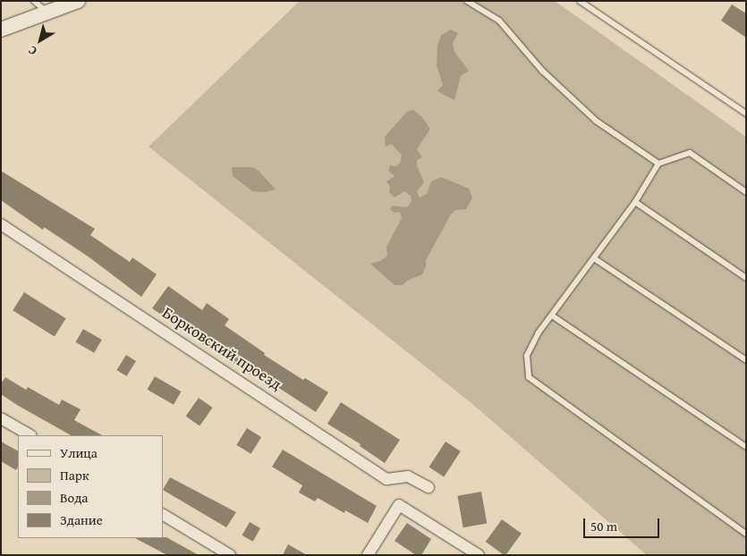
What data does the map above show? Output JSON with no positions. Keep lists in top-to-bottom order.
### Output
{
  "streets": {
    "street": ["Борковский проезд"]
  },
  "legend": [
    "Улица",
    "Парк",
    "Вода",
    "Здание"
  ],
  "scale_bar": "50 m",
  "north": "bottom left"
}
